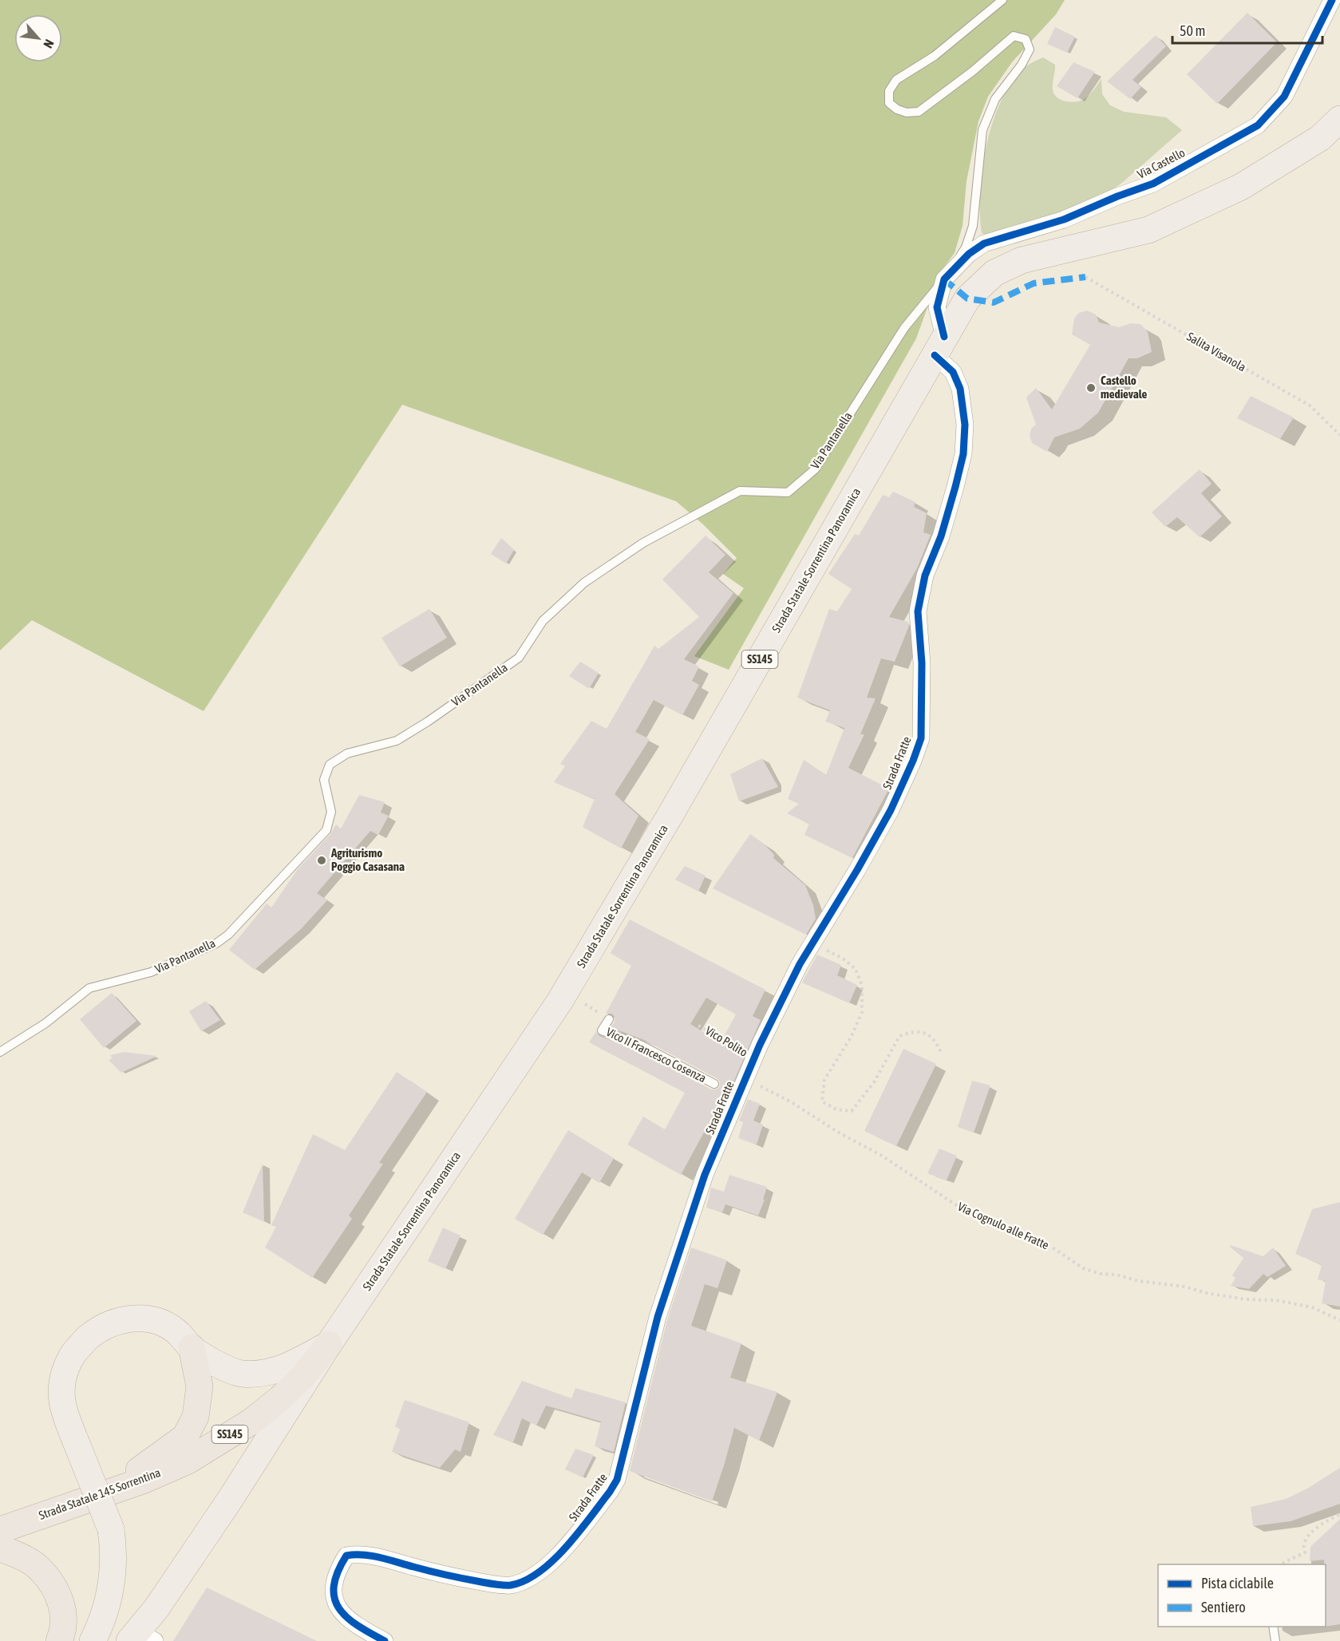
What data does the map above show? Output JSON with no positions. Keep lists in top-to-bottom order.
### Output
{
  "streets": {
    "highway": ["SS145", "Strada Statale 145 Sorrentina"],
    "main road": ["Strada Statale Sorrentina Panoramica"],
    "street": ["Via Castello", "Strada Fratte"],
    "lane": ["Via Pantanella", "Vico II Francesco Cosenza"],
    "path": ["Salita Visanola", "Via Cognulo alle Fratte"],
    "cycle path": ["Vico Polito"]
  },
  "crossings": [
    ["Via Castello", "Via Pantanella"],
    ["Strada Statale Sorrentina Panoramica", "Strada Fratte"],
    ["Strada Statale Sorrentina Panoramica", "Vico II Francesco Cosenza"],
    ["Strada Statale Sorrentina Panoramica", "Strada Statale 145 Sorrentina"],
    ["Strada Fratte", "Vico Polito"],
    ["Strada Fratte", "Via Cognulo alle Fratte"]
  ],
  "places": ["Castello medievale", "Agriturismo Poggio Casasana"],
  "legend": ["Pista ciclabile", "Sentiero"],
  "scale_bar": "50 m",
  "north": "bottom right"
}
